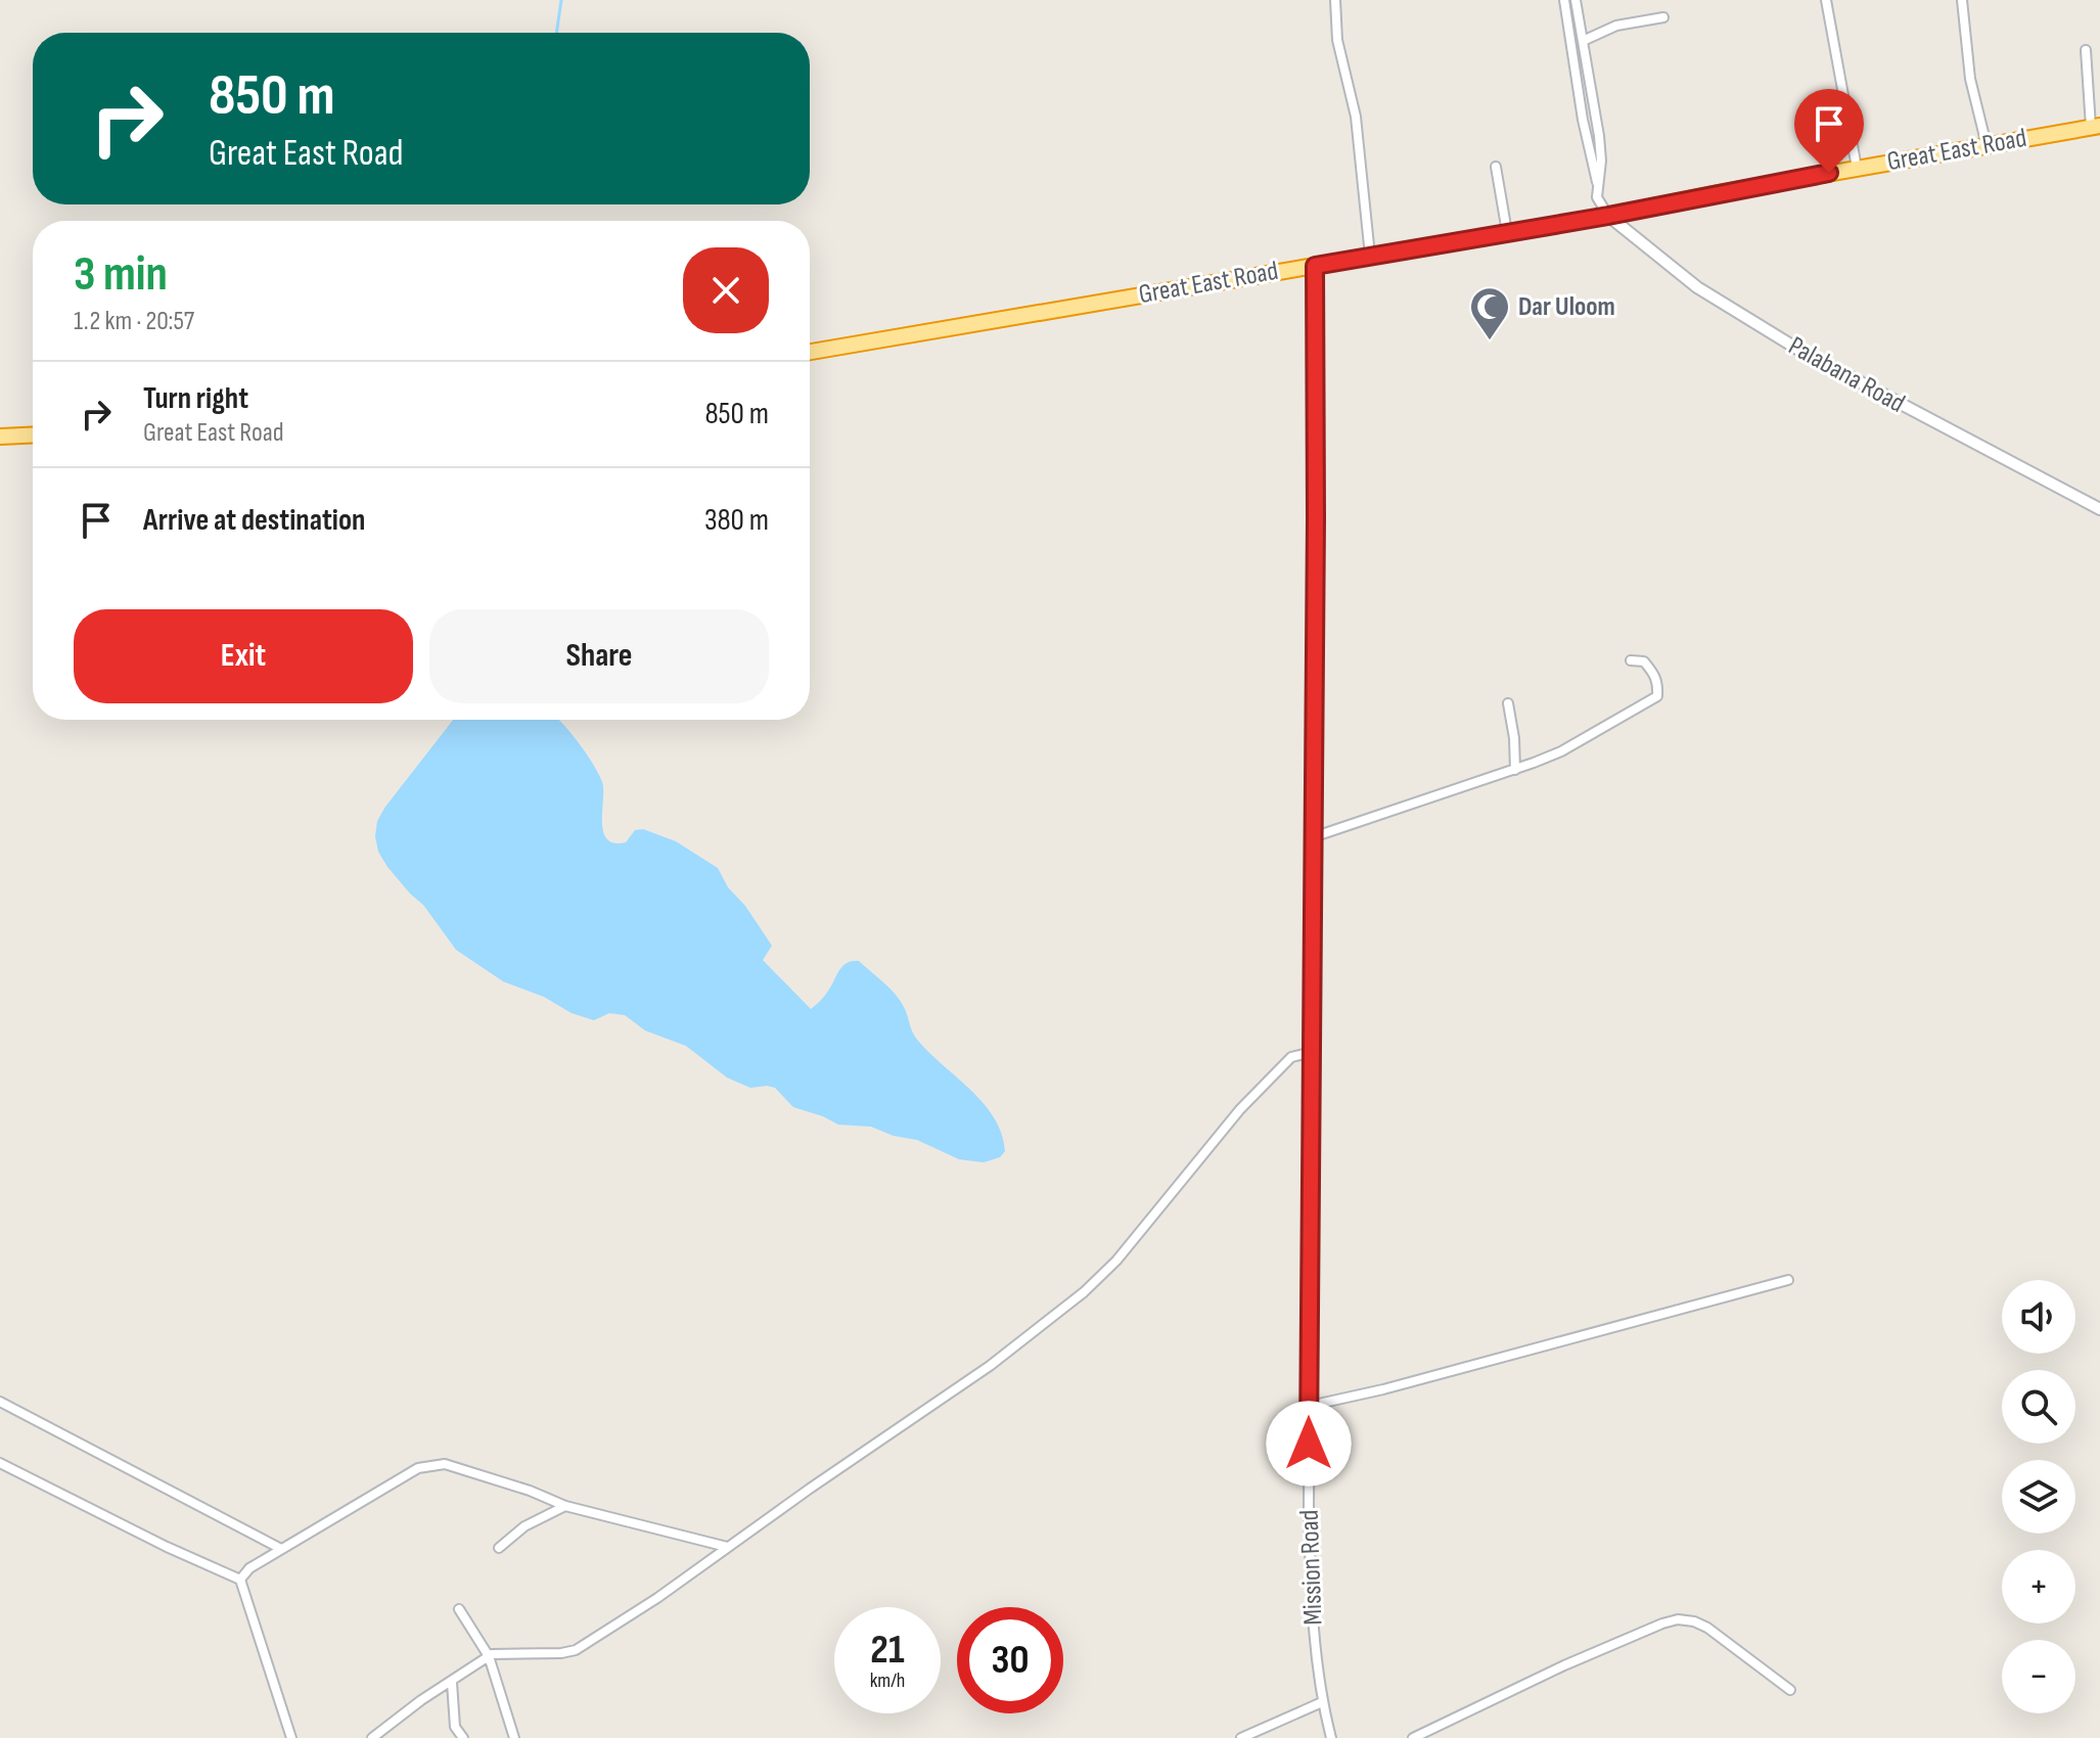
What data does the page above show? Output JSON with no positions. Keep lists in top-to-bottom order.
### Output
{
  "streets": {
    "highway": ["Great East Road"],
    "street": ["Palabana Road", "Mission Road"]
  },
  "crossings": [
    ["Great East Road", "Palabana Road"],
    ["Great East Road", "Mission Road"]
  ],
  "places": {
    "mosque": ["Dar Uloom"]
  },
  "page": {
    "turn": ["850 m", "Great East Road"],
    "heading": ["3 min", "1.2 km · 20:57"],
    "list": [
      {
        "name": "Turn right",
        "note": "Great East Road",
        "value": "850 m"
      },
      {
        "name": "Arrive at destination",
        "value": "380 m"
      }
    ],
    "buttons": ["Exit", "Share"],
    "map_buttons": ["+", "−"],
    "speed": "21 km/h",
    "limit": "30"
  }
}
